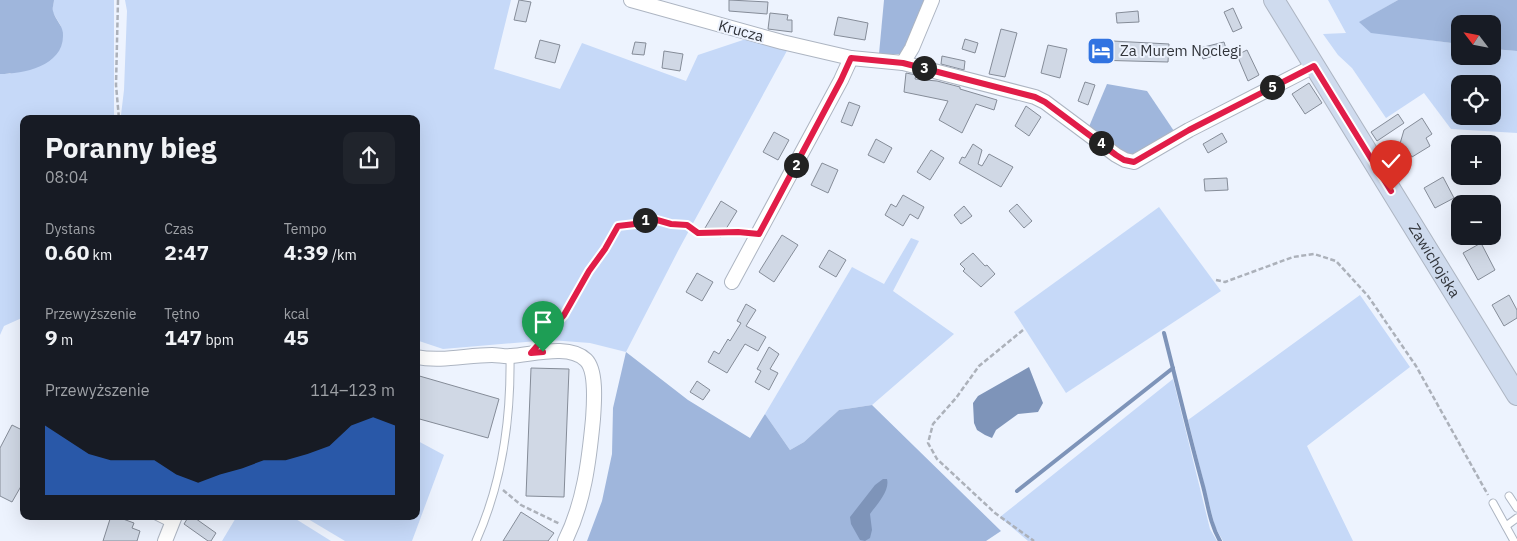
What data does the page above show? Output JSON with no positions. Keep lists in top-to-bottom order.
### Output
{
  "streets": {
    "street": ["Krucza", "Zawichojska"]
  },
  "crossings": [
    ["Krucza", "Zawichojska"]
  ],
  "places": {
    "hotel": ["Za Murem Noclegi"]
  },
  "north": "top left",
  "page": {
    "map_buttons": ["+", "−"],
    "pins": [
      "3",
      "5",
      "4",
      "2",
      "1"
    ],
    "heading": ["Poranny bieg", "08:04"],
    "stats": [
      ["Dystans", "0.60 km"],
      ["Czas", "2:47"],
      ["Tempo", "4:39 /km"],
      ["Przewyższenie", "9 m"],
      ["Tętno", "147 bpm"],
      ["kcal", "45"]
    ],
    "chart": ["Przewyższenie", "114–123 m"]
  }
}
